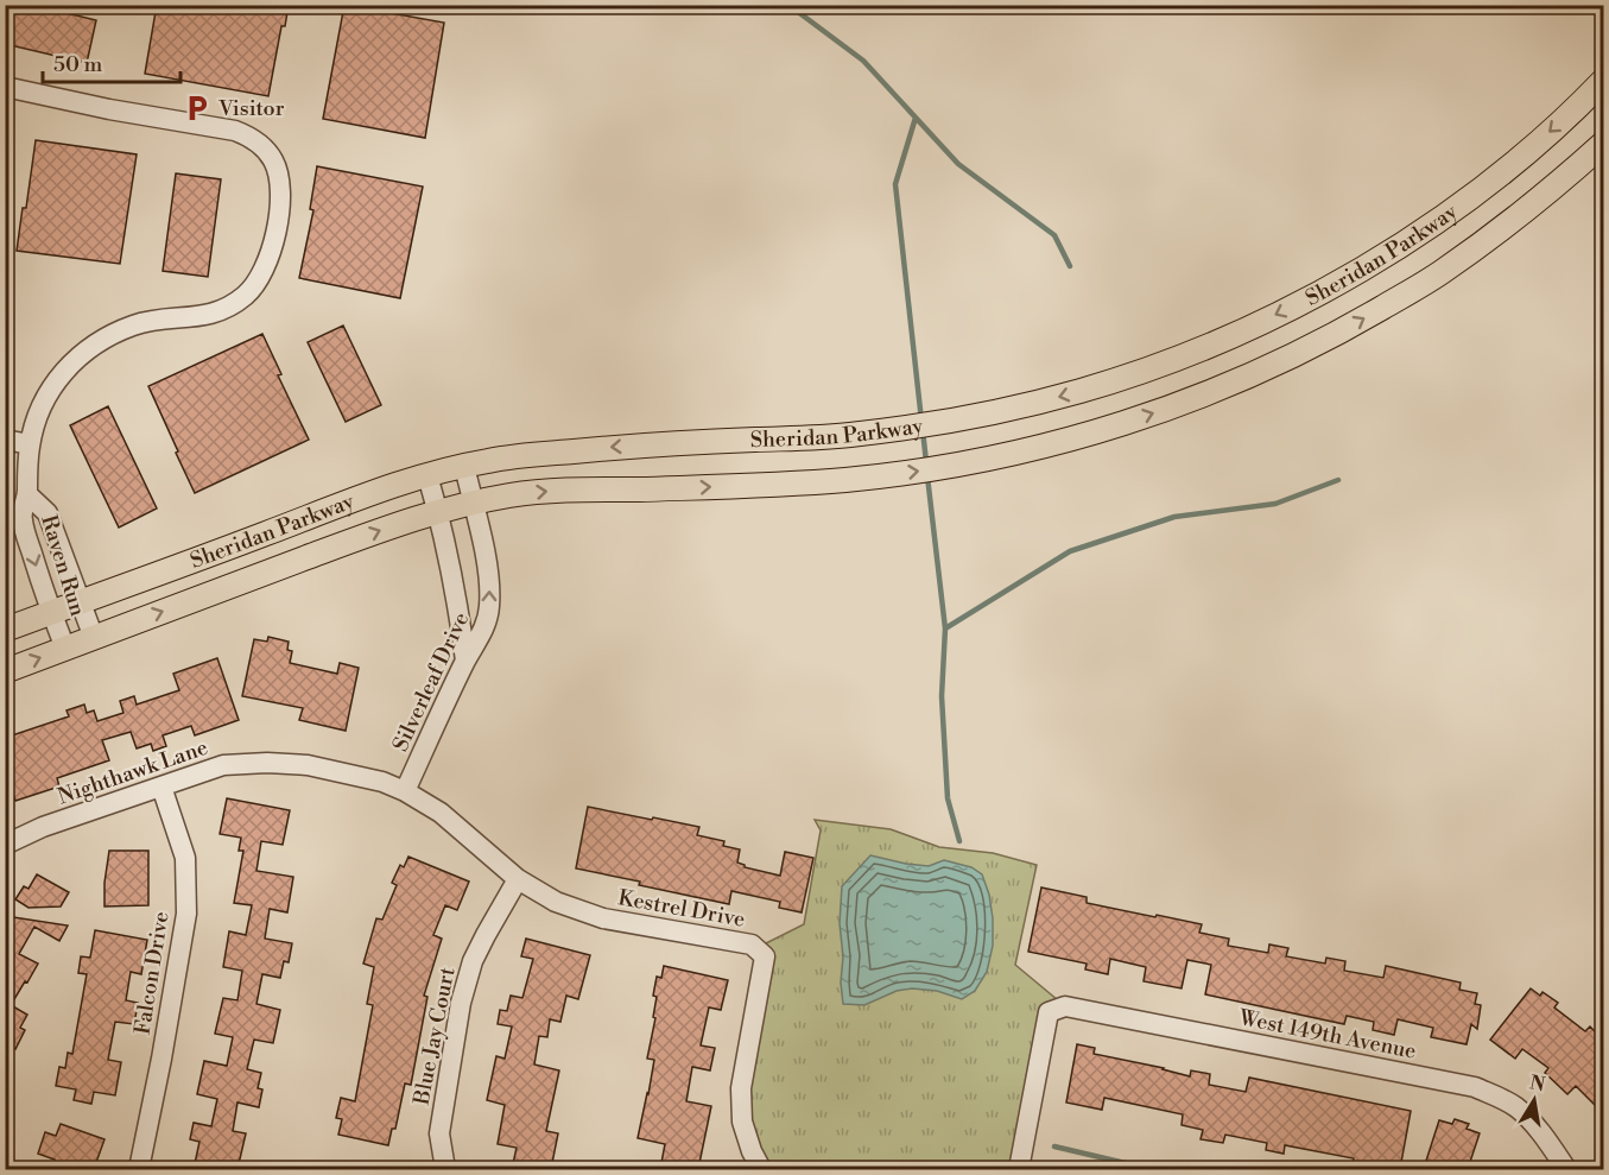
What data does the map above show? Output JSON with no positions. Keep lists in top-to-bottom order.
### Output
{
  "streets": {
    "main road": ["Sheridan Parkway"],
    "street": [
      "Raven Run",
      "Silverleaf Drive",
      "Nighthawk Lane",
      "Kestrel Drive",
      "Falcon Drive",
      "West 149th Avenue",
      "Blue Jay Court"
    ]
  },
  "crossings": [
    ["Sheridan Parkway", "Raven Run"],
    ["Sheridan Parkway", "Silverleaf Drive"],
    ["Silverleaf Drive", "Nighthawk Lane"],
    ["Silverleaf Drive", "Kestrel Drive"],
    ["Nighthawk Lane", "Kestrel Drive"],
    ["Nighthawk Lane", "Falcon Drive"],
    ["Kestrel Drive", "Blue Jay Court"]
  ],
  "places": {
    "parking": ["Visitor"]
  },
  "scale_bar": "50 m",
  "north": "top"
}
